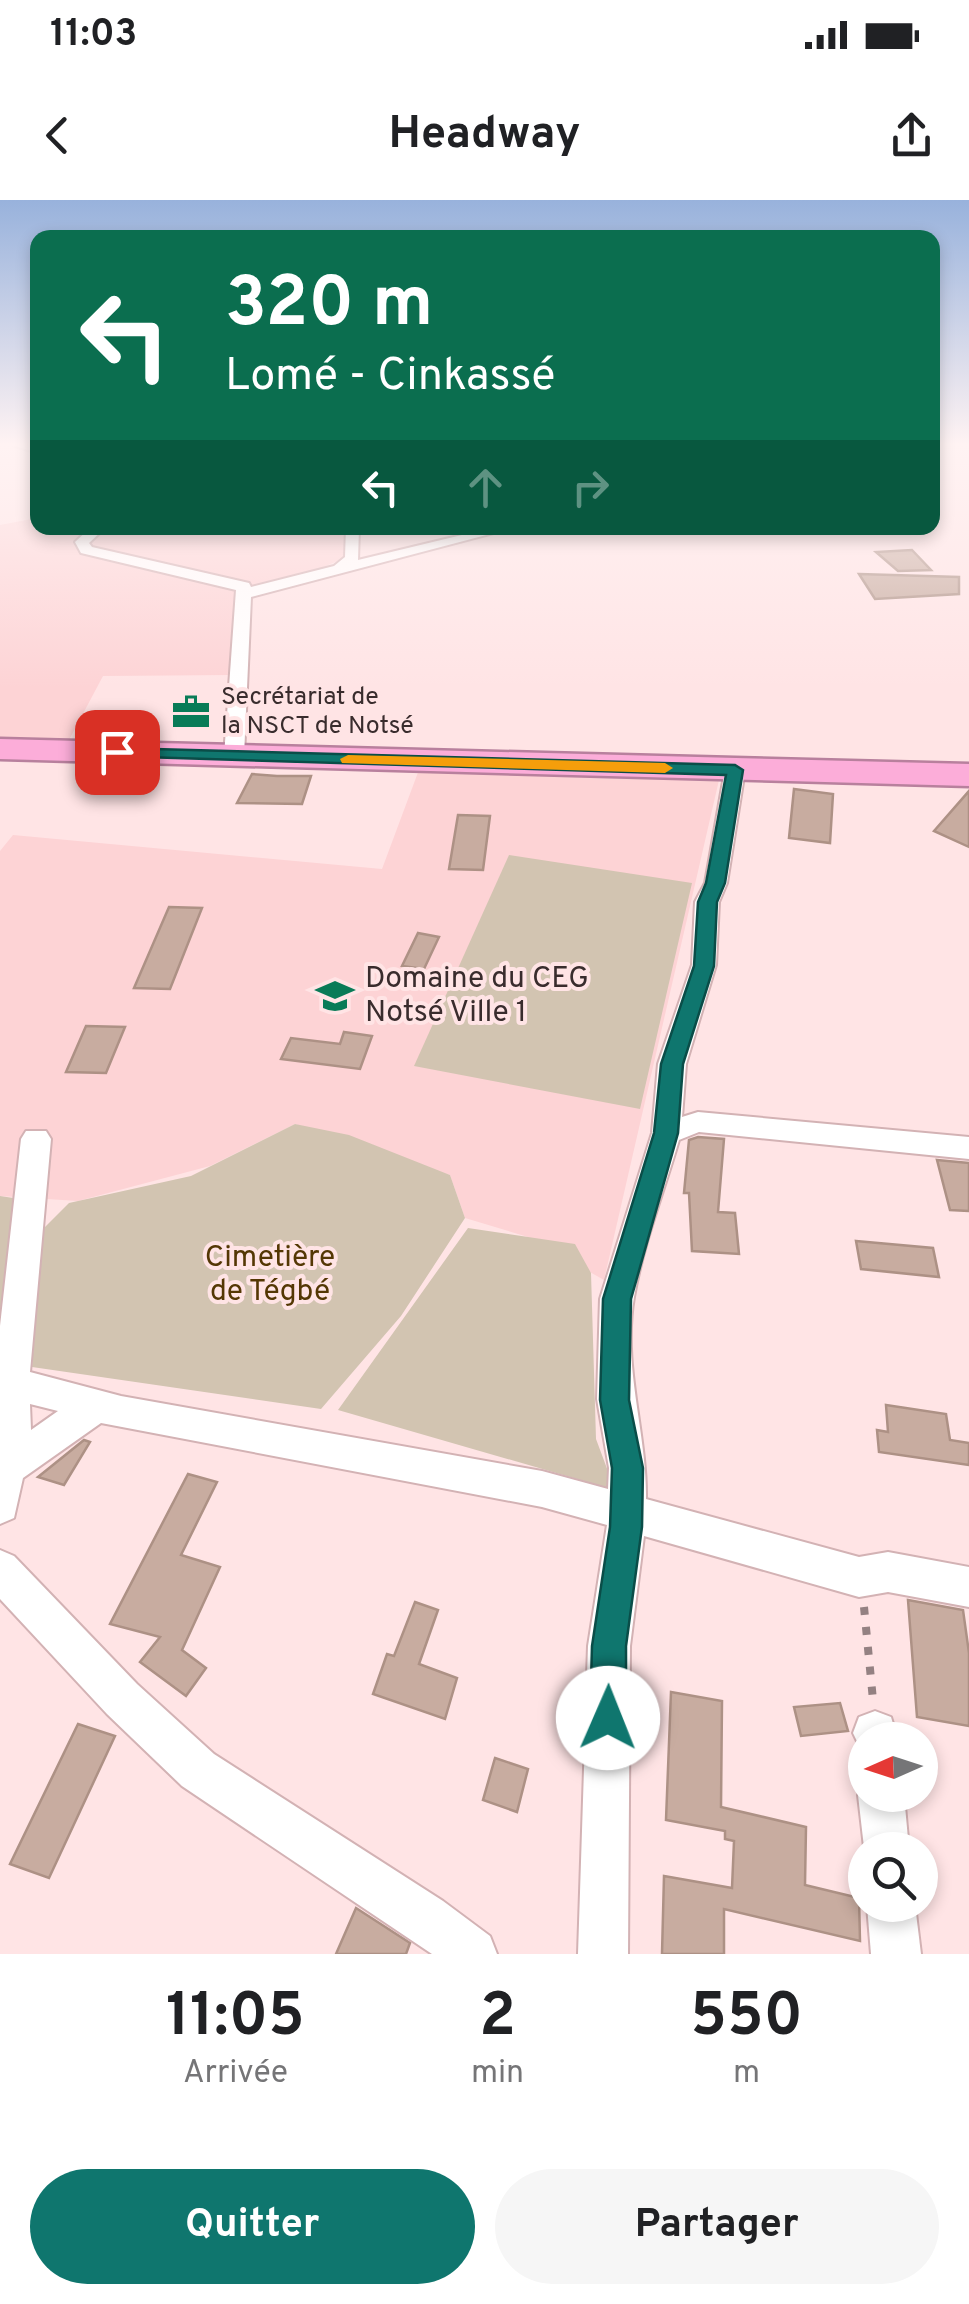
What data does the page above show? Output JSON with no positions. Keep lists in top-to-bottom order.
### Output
{
  "parks": ["Cimetière de Tégbé"],
  "places": {
    "office": ["Secrétariat de la NSCT de Notsé"],
    "school or university": ["Domaine du CEG Notsé Ville 1"]
  },
  "north": "left",
  "page": {
    "status": "11:03",
    "header": "Headway",
    "turn": ["320 m", "Lomé - Cinkassé"],
    "eta": [
      "11:05",
      "Arrivée",
      "2",
      "min",
      "550",
      "m"
    ],
    "buttons": ["Quitter", "Partager"]
  }
}
